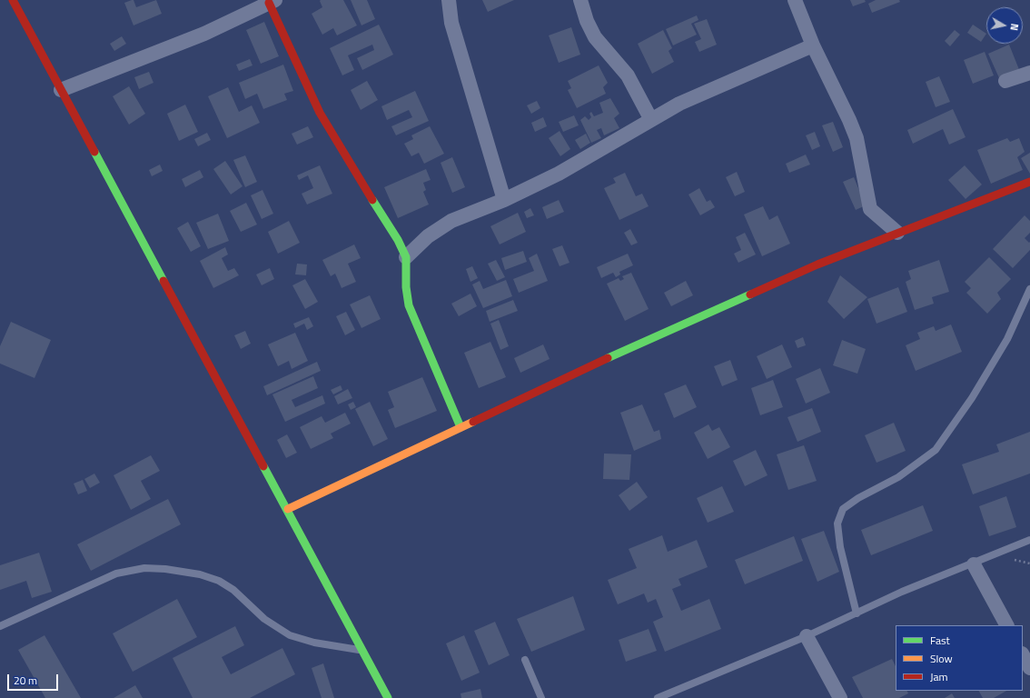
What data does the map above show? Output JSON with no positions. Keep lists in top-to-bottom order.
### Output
{
  "legend": ["Fast", "Slow", "Jam"],
  "scale_bar": "20 m",
  "north": "right"
}
